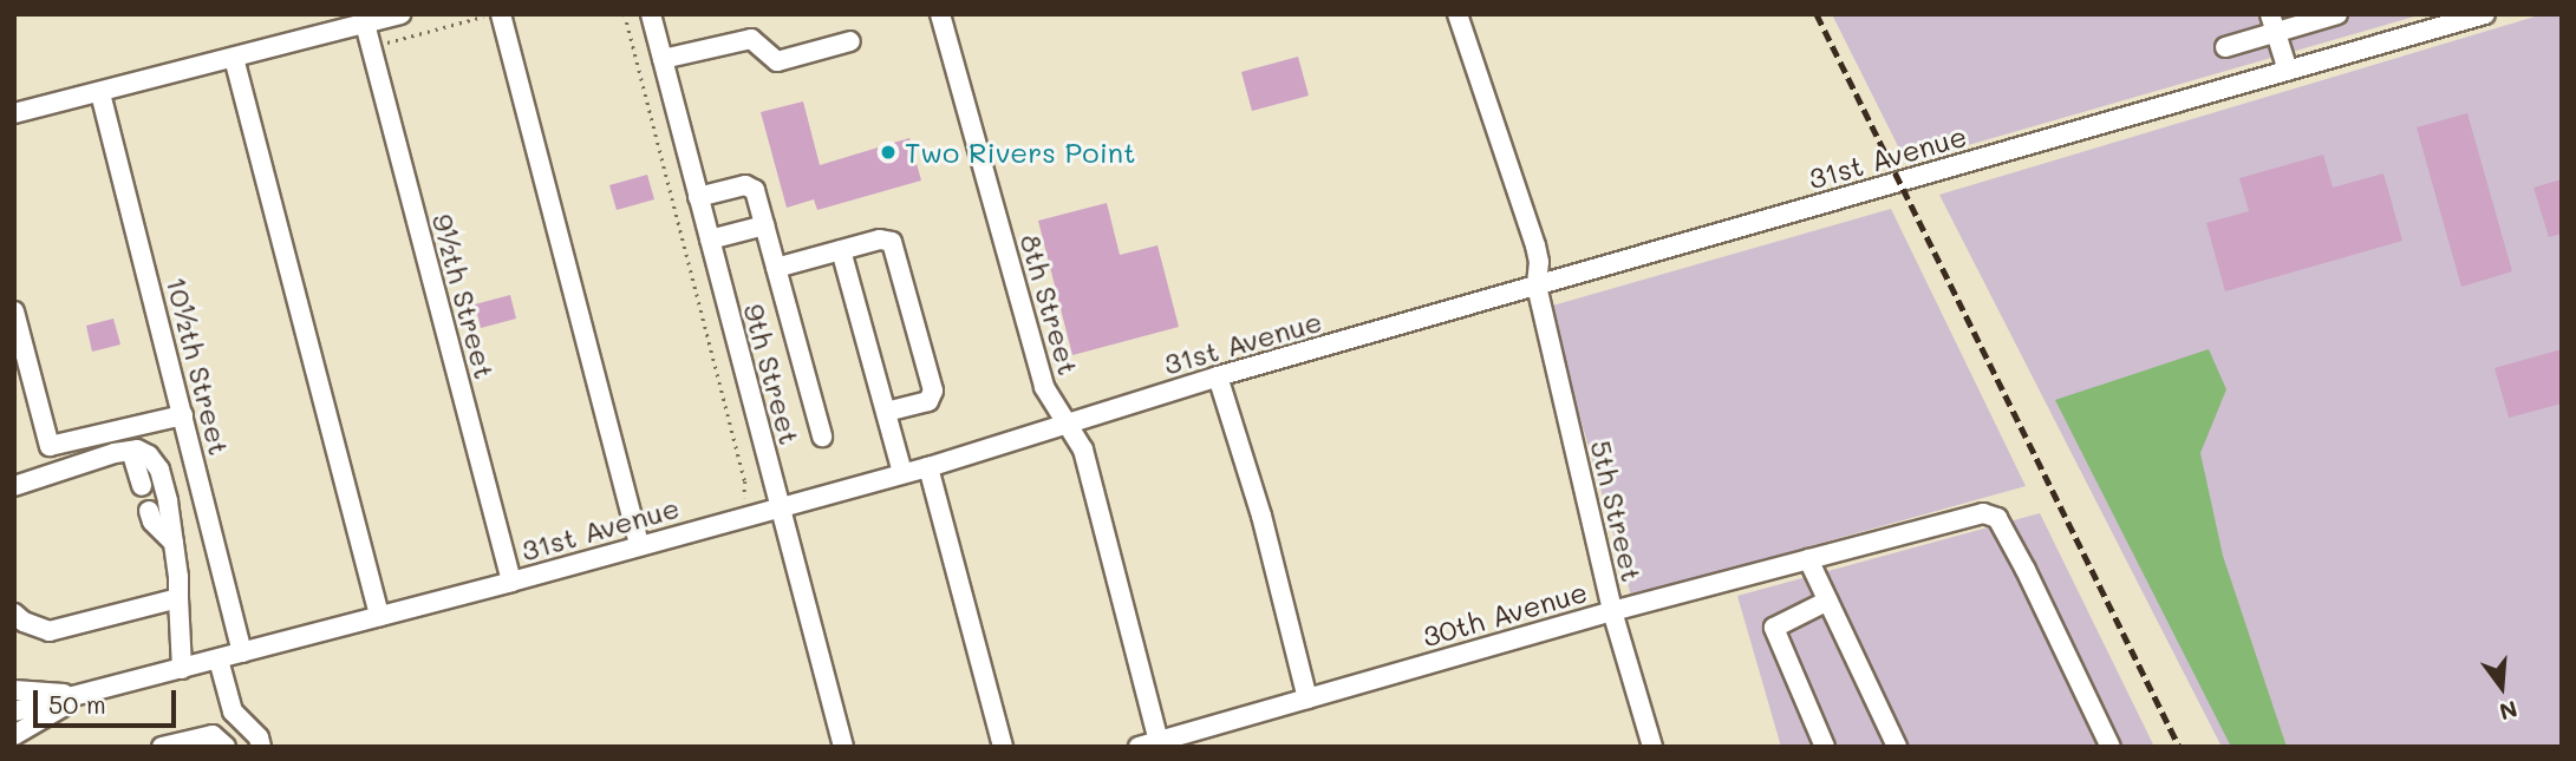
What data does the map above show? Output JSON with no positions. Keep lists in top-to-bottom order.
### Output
{
  "streets": {
    "street": [
      "31st Avenue",
      "9½th Street",
      "8th Street",
      "10½th Street",
      "9th Street",
      "5th Street",
      "30th Avenue"
    ]
  },
  "crossings": [
    ["31st Avenue", "9½th Street"],
    ["31st Avenue", "8th Street"],
    ["31st Avenue", "10½th Street"],
    ["31st Avenue", "9th Street"],
    ["31st Avenue", "5th Street"],
    ["8th Street", "30th Avenue"],
    ["5th Street", "30th Avenue"]
  ],
  "places": ["Two Rivers Point"],
  "scale_bar": "50 m",
  "north": "bottom"
}
